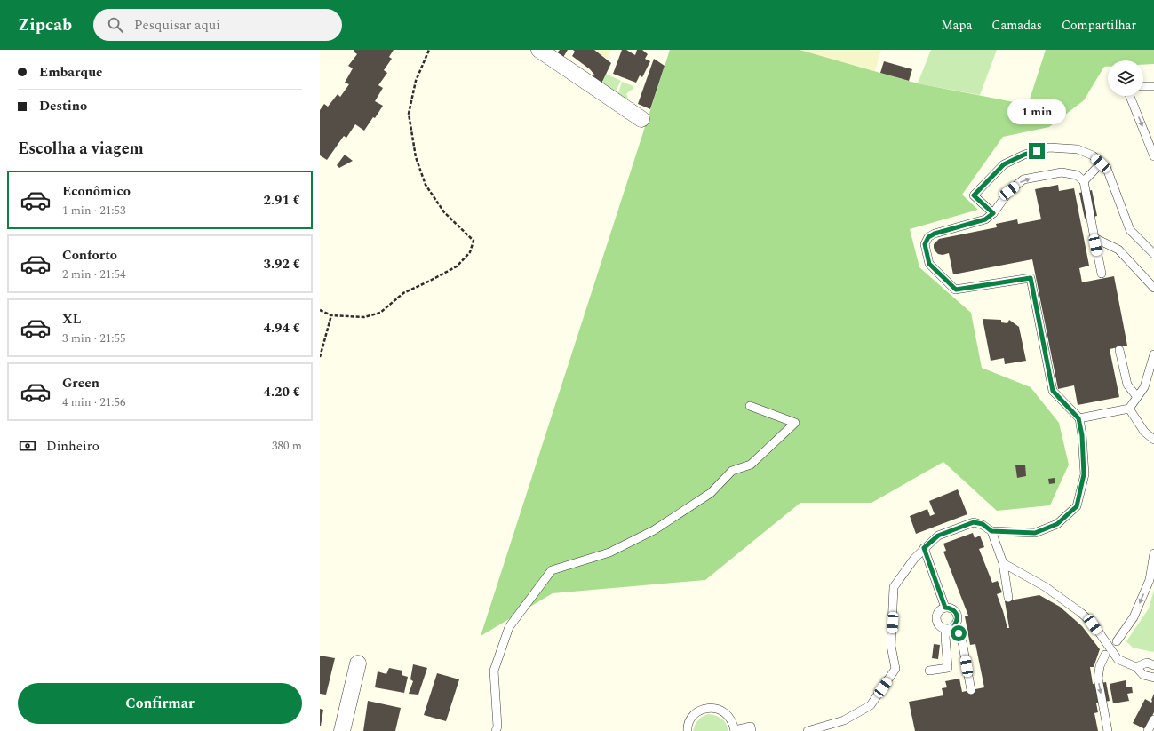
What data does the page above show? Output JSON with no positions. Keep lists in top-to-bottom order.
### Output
{
  "page": {
    "header": "Zipcab",
    "search": "Pesquisar aqui",
    "nav": ["Mapa", "Camadas", "Compartilhar"],
    "banner": ["Embarque", "Destino"],
    "bubble": "1 min",
    "heading": "Escolha a viagem",
    "list": [
      {
        "name": "Econômico",
        "note": "1 min · 21:53",
        "value": "2.91 €"
      },
      {
        "name": "Conforto",
        "note": "2 min · 21:54",
        "value": "3.92 €"
      },
      {
        "name": "XL",
        "note": "3 min · 21:55",
        "value": "4.94 €"
      },
      {
        "name": "Green",
        "note": "4 min · 21:56",
        "value": "4.20 €"
      }
    ],
    "pay": ["Dinheiro", "380 m"],
    "buttons": "Confirmar"
  }
}
